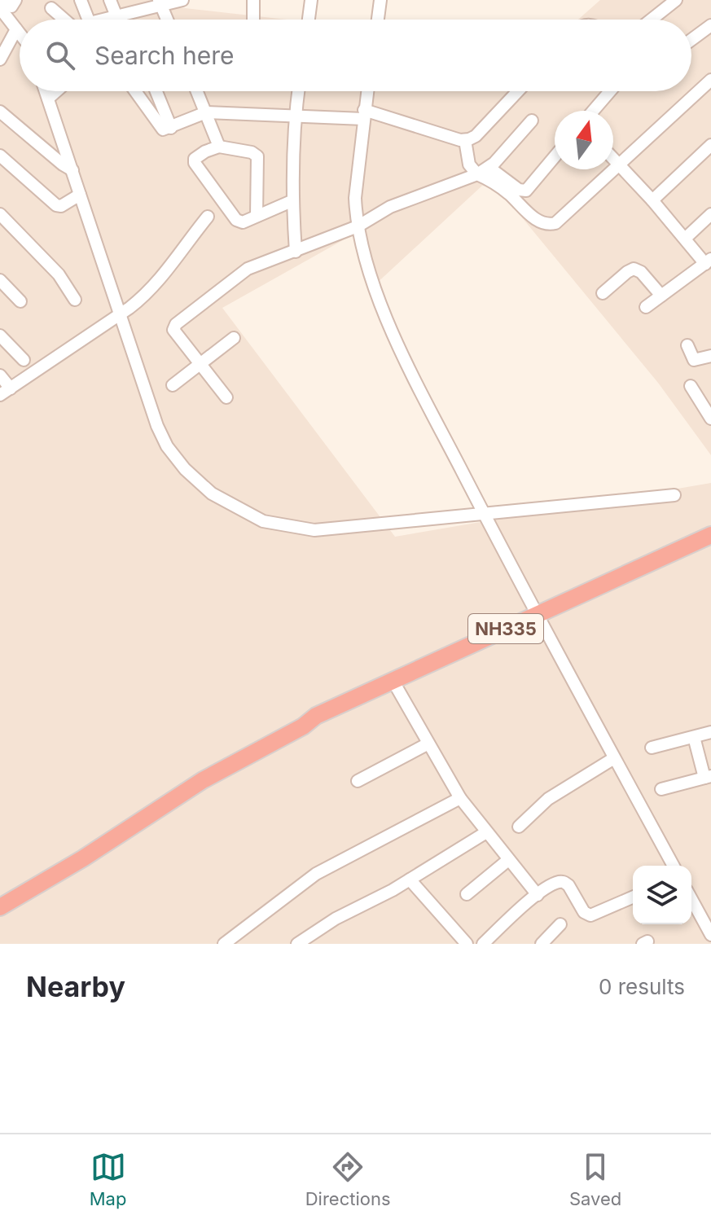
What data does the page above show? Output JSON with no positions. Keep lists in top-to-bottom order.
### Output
{
  "streets": {
    "highway": ["NH335"]
  },
  "north": "top",
  "page": {
    "search": "Search here",
    "heading": ["Nearby", "0 results"],
    "nav": ["Map", "Directions", "Saved"]
  }
}
